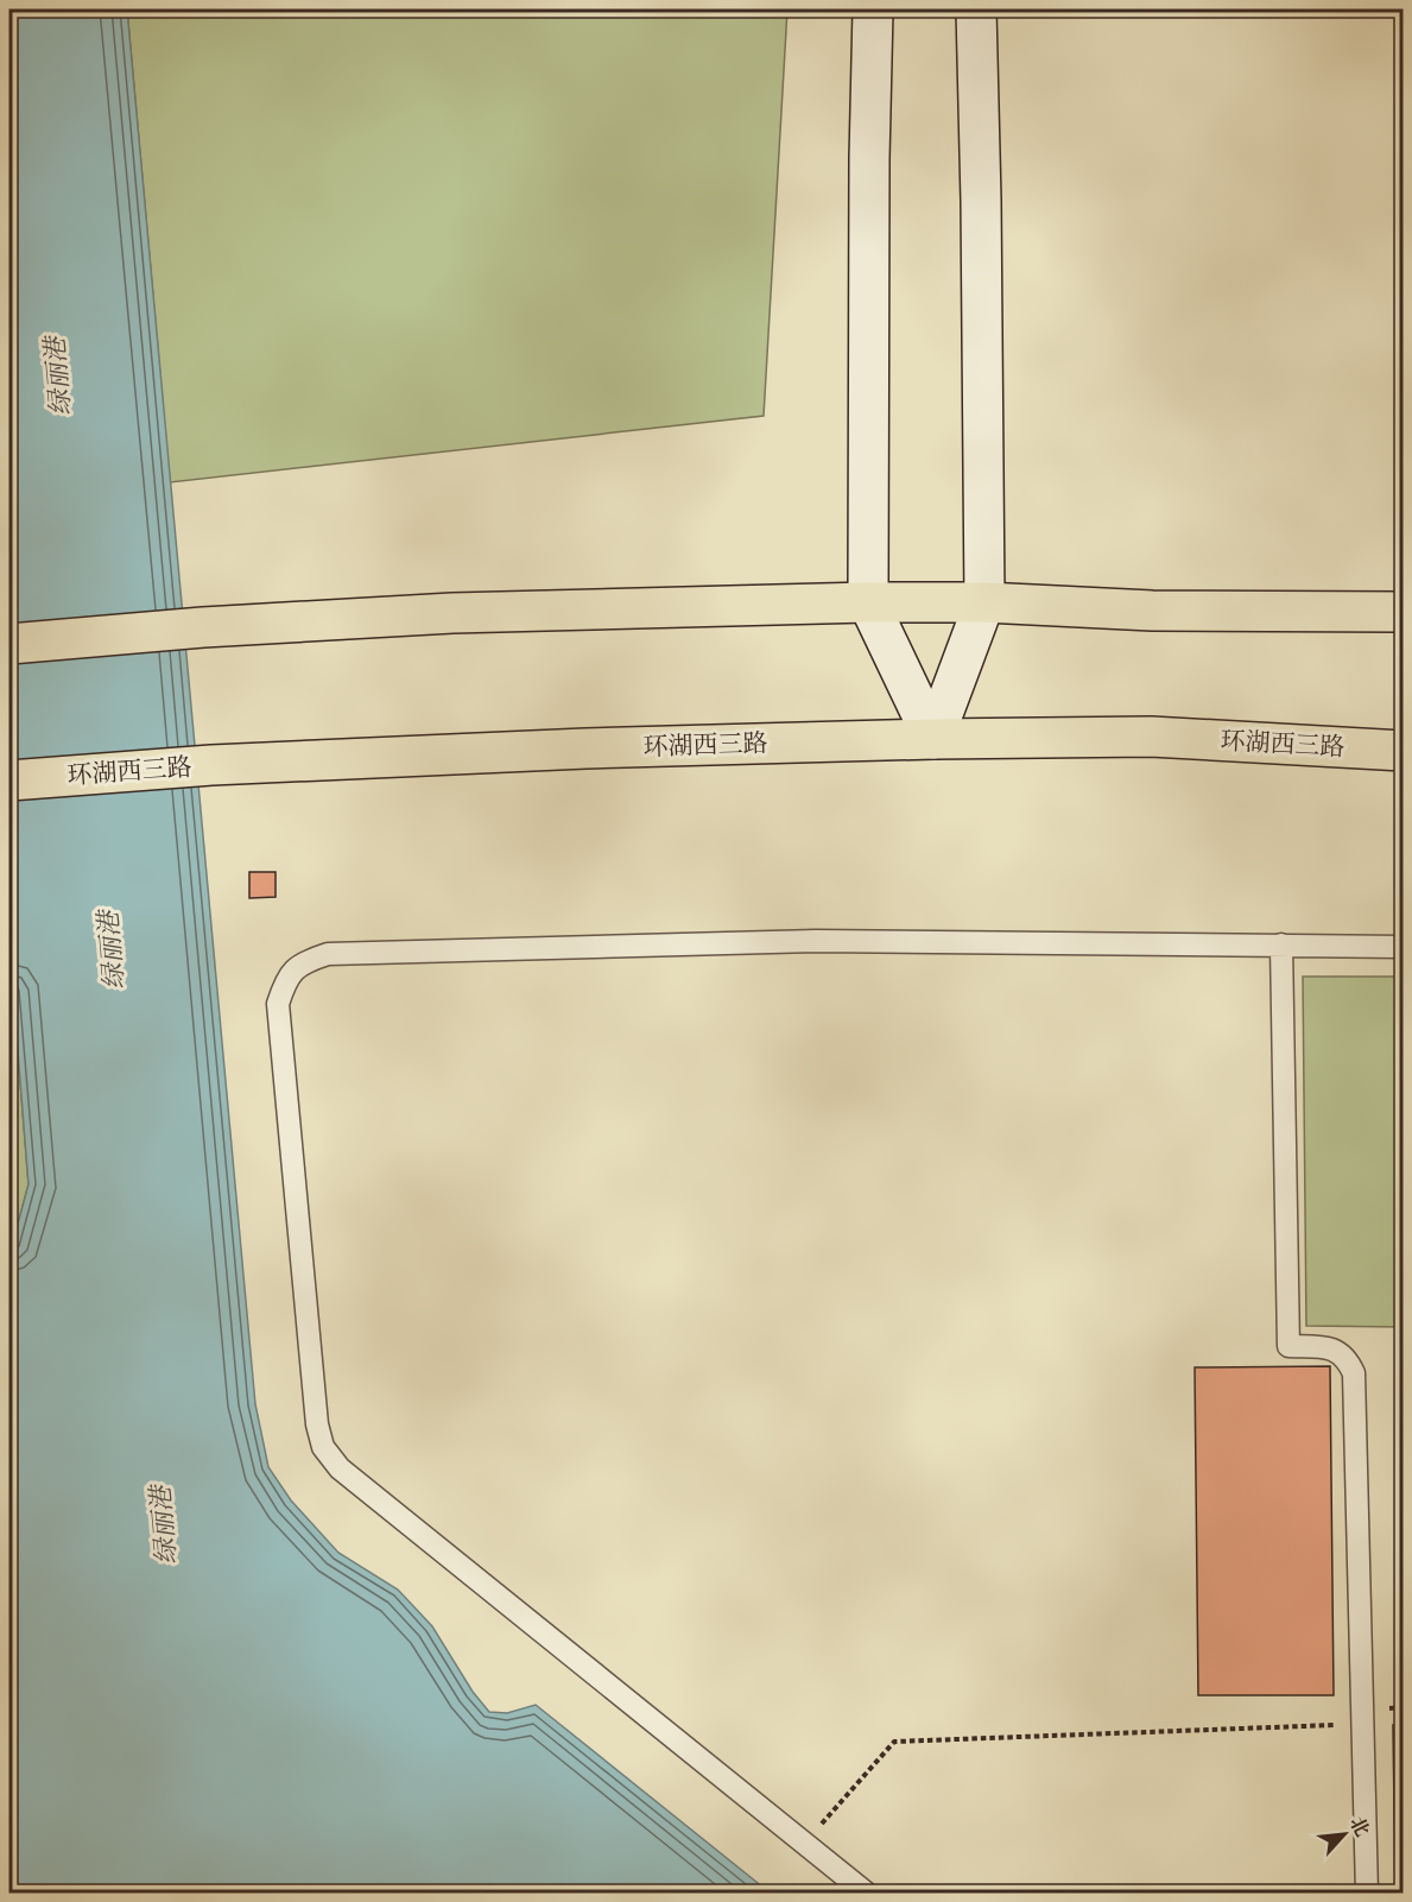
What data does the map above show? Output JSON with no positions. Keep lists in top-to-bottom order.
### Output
{
  "streets": {
    "main road": ["环湖西三路"]
  },
  "water": ["绿丽港"],
  "north": "top right"
}
